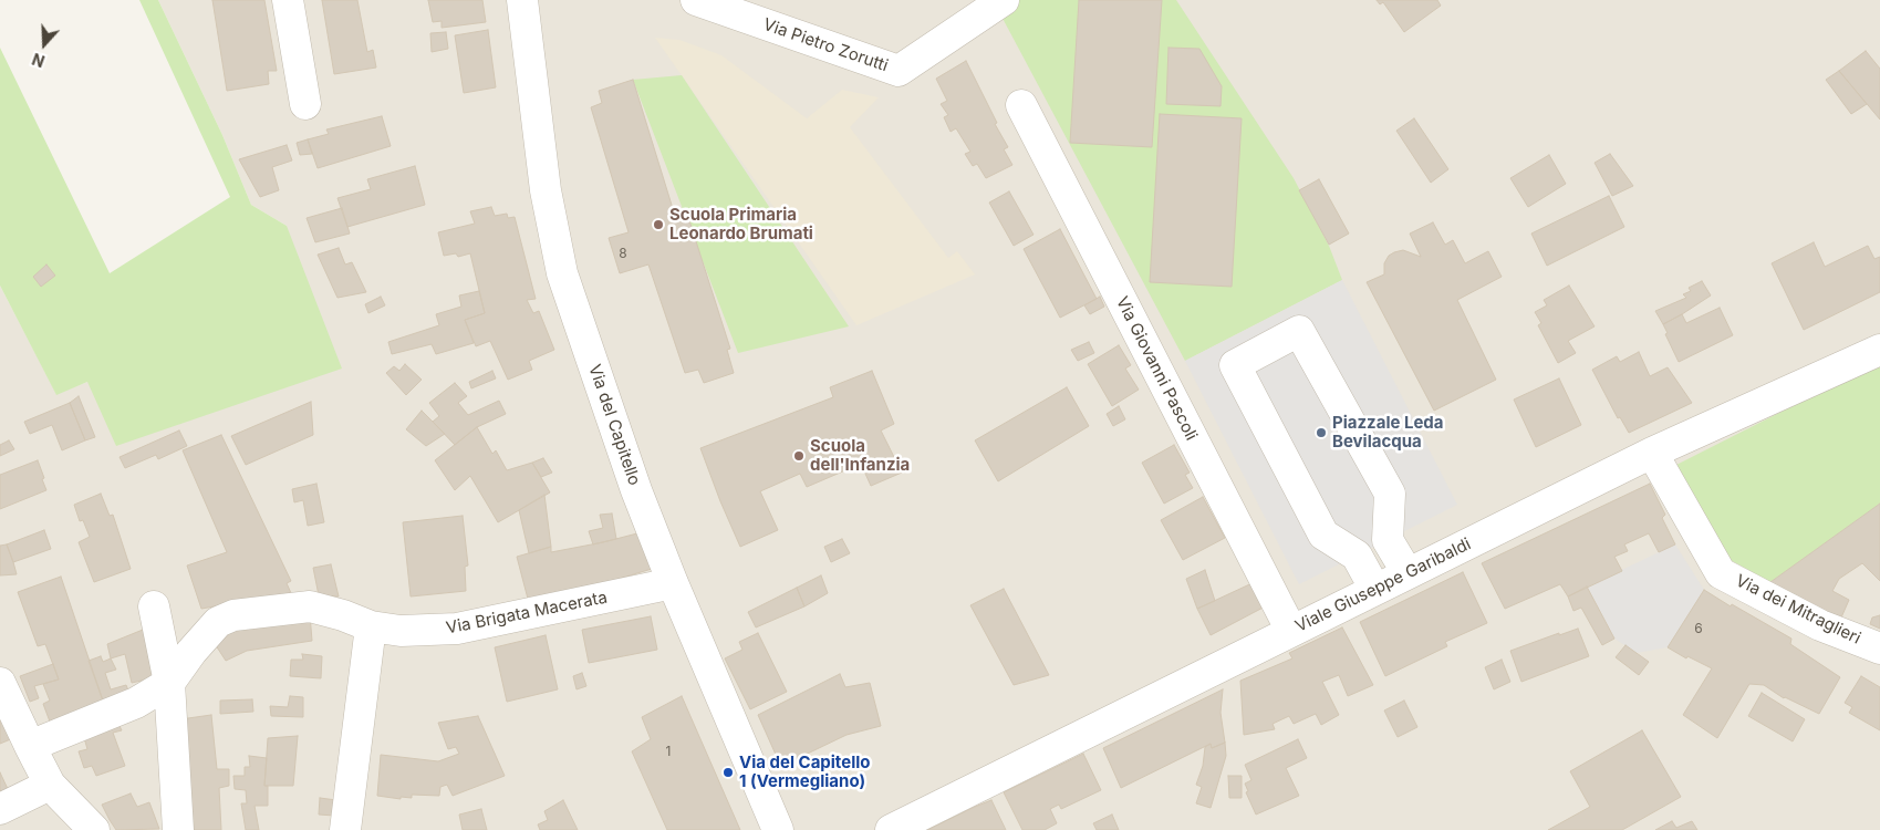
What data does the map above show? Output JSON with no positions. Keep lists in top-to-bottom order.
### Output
{
  "streets": {
    "street": [
      "Via Pietro Zorutti",
      "Via Giovanni Pascoli",
      "Via del Capitello",
      "Viale Giuseppe Garibaldi",
      "Via dei Mitraglieri",
      "Via Brigata Macerata"
    ]
  },
  "crossings": [
    ["Via Giovanni Pascoli", "Viale Giuseppe Garibaldi"],
    ["Via del Capitello", "Via Brigata Macerata"],
    ["Viale Giuseppe Garibaldi", "Via dei Mitraglieri"]
  ],
  "places": [
    "Scuola Primaria Leonardo Brumati",
    "Piazzale Leda Bevilacqua",
    "Scuola dell'Infanzia",
    "Via del Capitello 1 (Vermegliano)"
  ],
  "house_numbers": ["8", "6", "1"],
  "north": "bottom"
}
